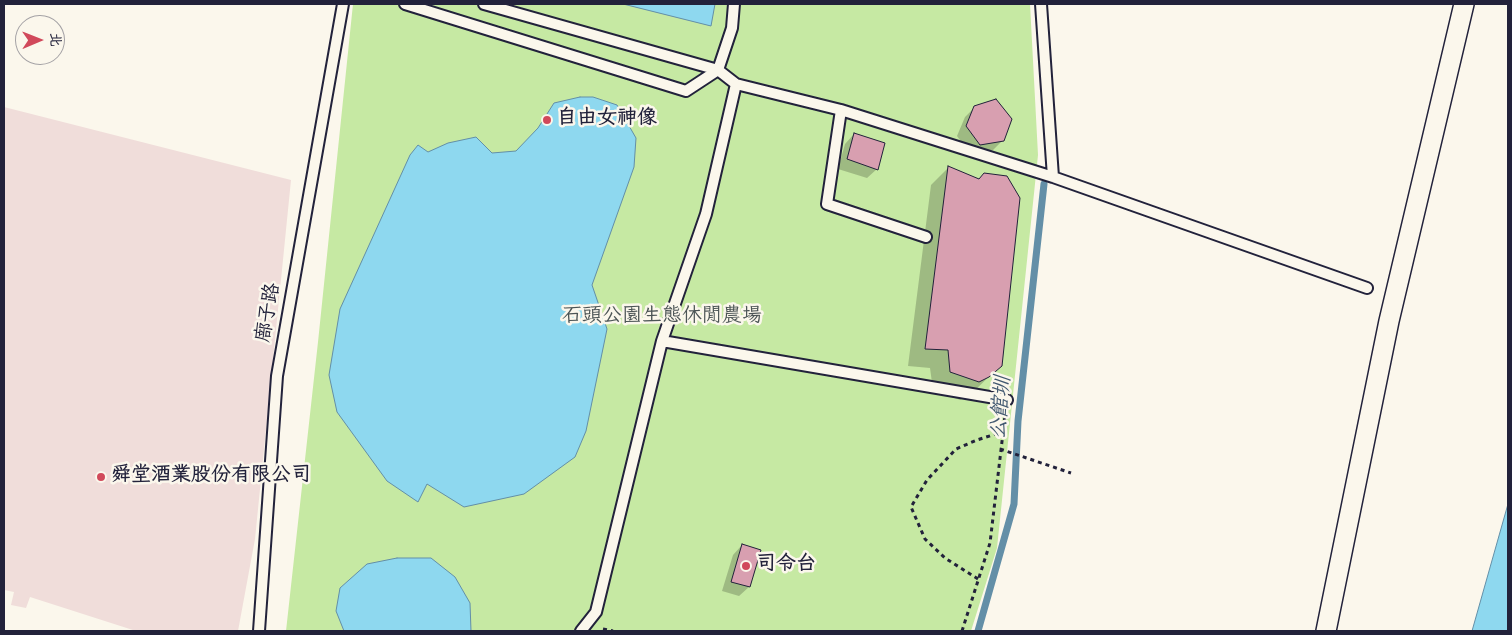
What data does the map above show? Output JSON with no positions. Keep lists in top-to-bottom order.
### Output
{
  "streets": {
    "lane": ["廍子路"]
  },
  "water": ["公館圳"],
  "parks": ["石頭公園生態休閒農場"],
  "places": ["自由女神像", "舜堂酒業股份有限公司", "司令台"],
  "north": "right"
}
